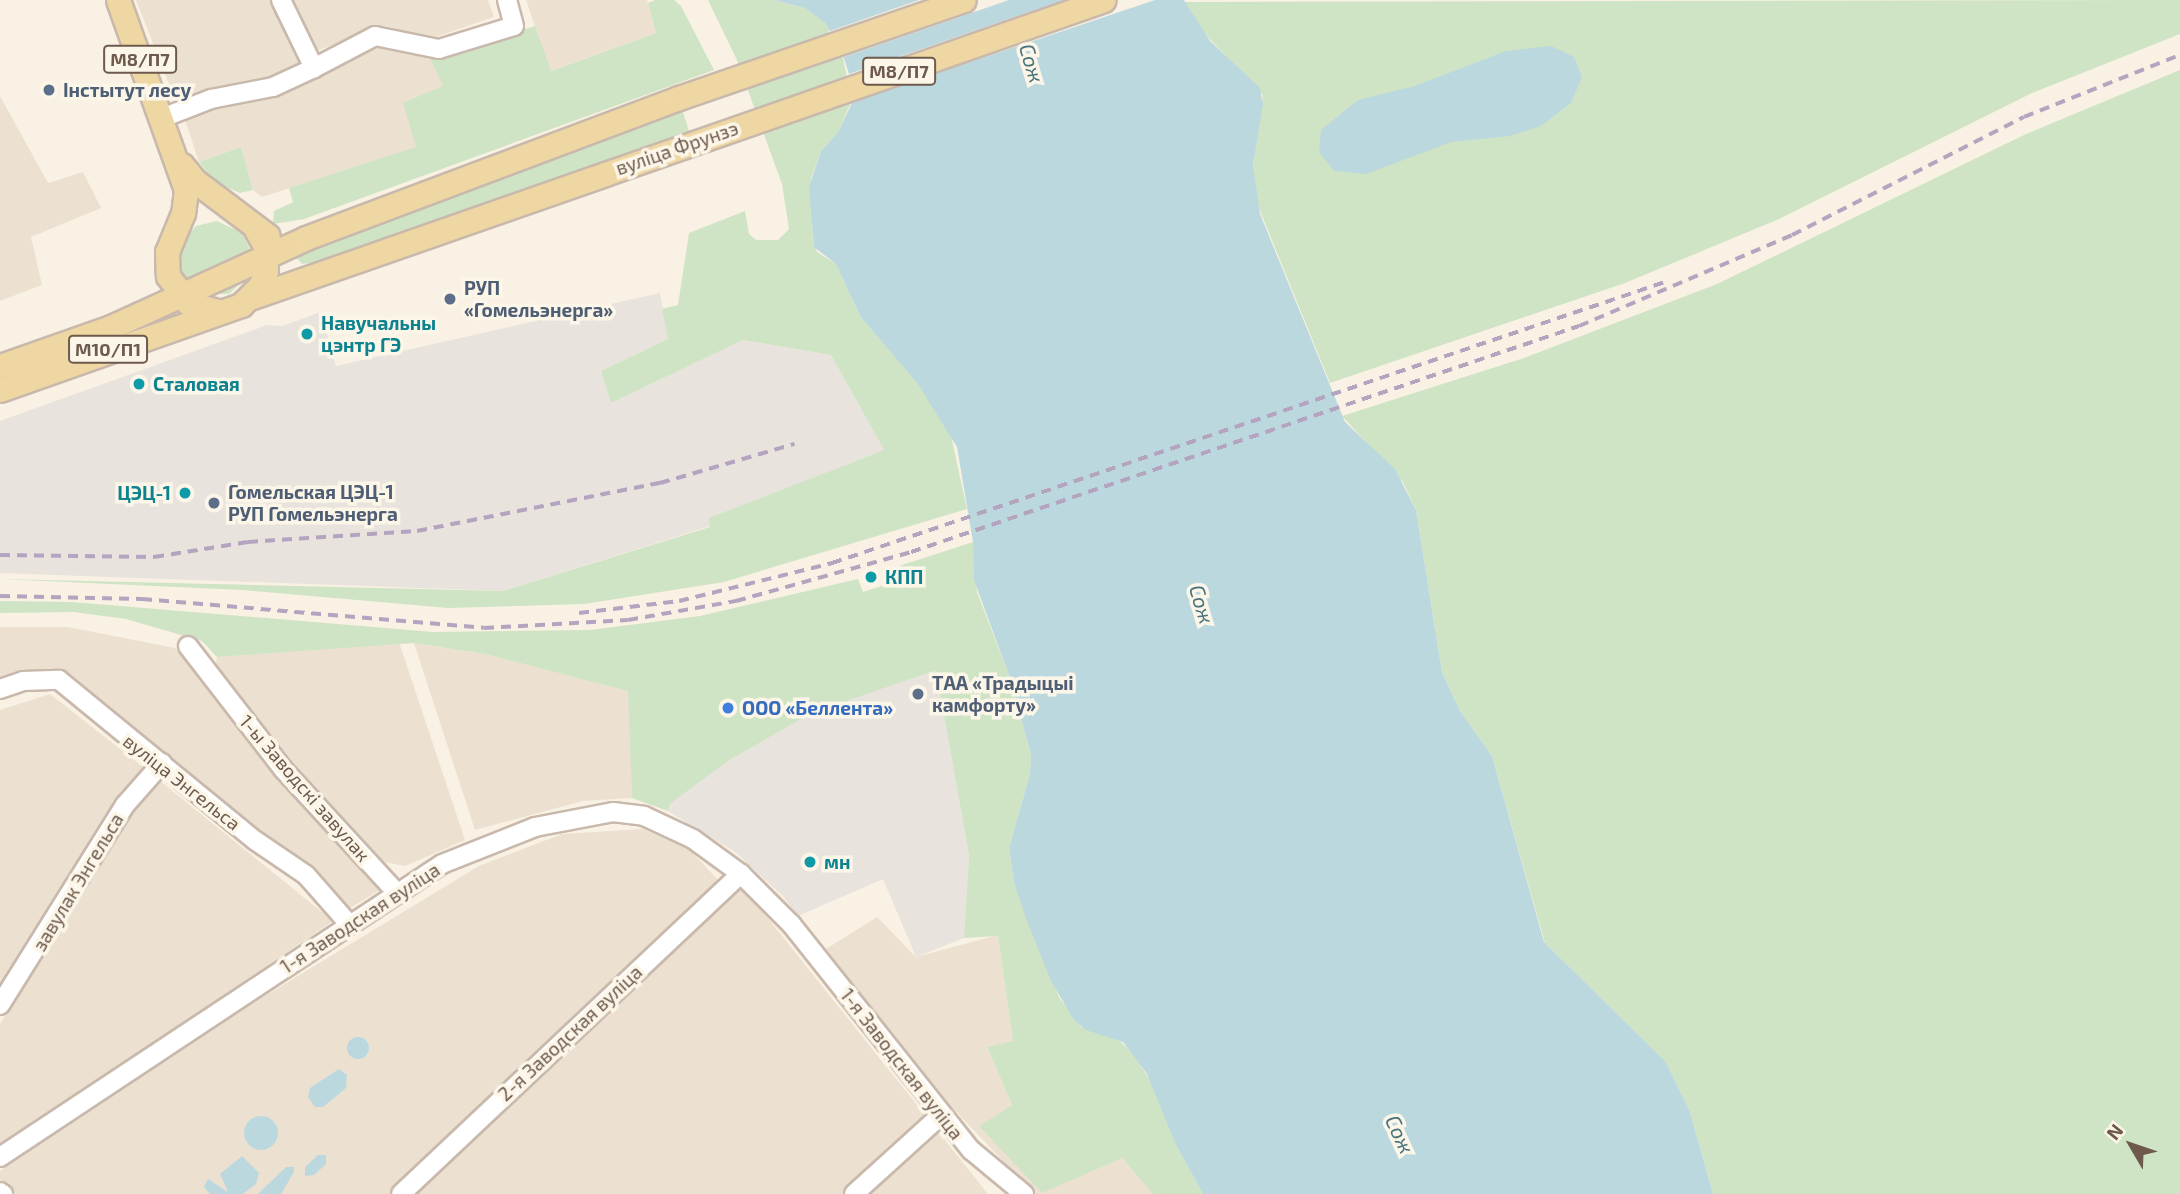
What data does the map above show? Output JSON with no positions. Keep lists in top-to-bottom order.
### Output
{
  "streets": {
    "main road": ["М8/П7", "вуліца Фрунзэ", "М10/П1"],
    "street": [
      "вуліца Энгельса",
      "1-ы Заводскі завулак",
      "завулак Энгельса",
      "1-я Заводская вуліца",
      "2-я Заводская вуліца"
    ]
  },
  "crossings": [
    ["М8/П7", "М10/П1"],
    ["вуліца Энгельса", "завулак Энгельса"],
    ["вуліца Энгельса", "1-я Заводская вуліца"],
    ["1-ы Заводскі завулак", "1-я Заводская вуліца"],
    ["1-я Заводская вуліца", "2-я Заводская вуліца"]
  ],
  "water": ["Сож"],
  "places": [
    "Інстытут лесу",
    "РУП «Гомельэнерга»",
    "Навучальны цэнтр ГЭ",
    "Сталовая",
    "ЦЭЦ-1",
    "Гомельская ЦЭЦ-1 РУП Гомельэнерга",
    "КПП",
    "ТАА «Традыцыі камфорту»",
    "ООО «Беллента»",
    "мн"
  ],
  "north": "top left"
}
